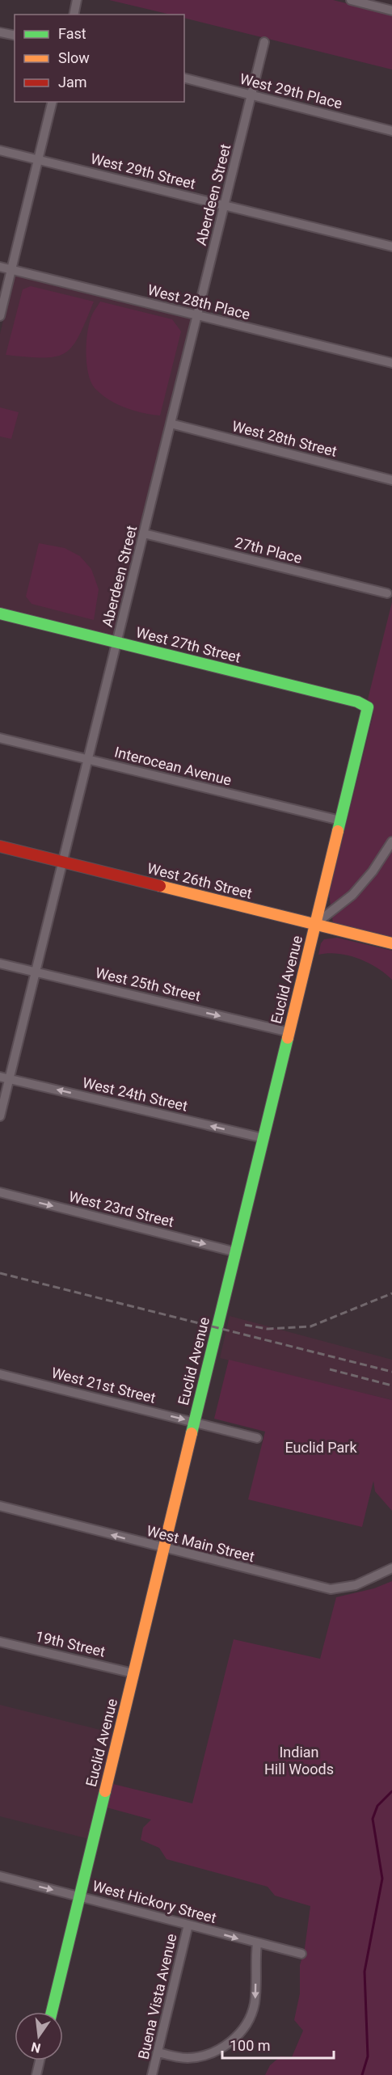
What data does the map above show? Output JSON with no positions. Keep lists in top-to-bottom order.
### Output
{
  "streets": {
    "street": [
      "West 29th Place",
      "West 29th Street",
      "Aberdeen Street",
      "West 28th Place",
      "West 28th Street",
      "27th Place",
      "West 27th Street",
      "Interocean Avenue",
      "West 26th Street",
      "Euclid Avenue",
      "West 25th Street",
      "West 24th Street",
      "West 23rd Street",
      "West 21st Street",
      "West Main Street",
      "19th Street",
      "West Hickory Street",
      "Buena Vista Avenue"
    ]
  },
  "crossings": [
    ["West 29th Place", "Aberdeen Street"],
    ["West 29th Street", "Aberdeen Street"],
    ["Aberdeen Street", "West 28th Place"],
    ["Aberdeen Street", "West 28th Street"],
    ["Aberdeen Street", "27th Place"],
    ["Aberdeen Street", "West 27th Street"],
    ["Aberdeen Street", "Interocean Avenue"],
    ["Aberdeen Street", "West 26th Street"],
    ["Aberdeen Street", "West 25th Street"],
    ["Aberdeen Street", "West 24th Street"],
    ["West 27th Street", "Euclid Avenue"],
    ["Interocean Avenue", "Euclid Avenue"],
    ["West 26th Street", "Euclid Avenue"],
    ["Euclid Avenue", "West 25th Street"],
    ["Euclid Avenue", "West 24th Street"],
    ["Euclid Avenue", "West 23rd Street"],
    ["Euclid Avenue", "West 21st Street"],
    ["Euclid Avenue", "West Main Street"],
    ["Euclid Avenue", "19th Street"],
    ["Euclid Avenue", "West Hickory Street"],
    ["West Hickory Street", "Buena Vista Avenue"]
  ],
  "one_way": [
    "West 25th Street",
    "West 24th Street",
    "West 23rd Street",
    "West 21st Street",
    "West Main Street",
    "West Hickory Street"
  ],
  "parks": ["Euclid Park", "Indian Hill Woods"],
  "legend": ["Fast", "Slow", "Jam"],
  "scale_bar": "100 m",
  "north": "bottom"
}
